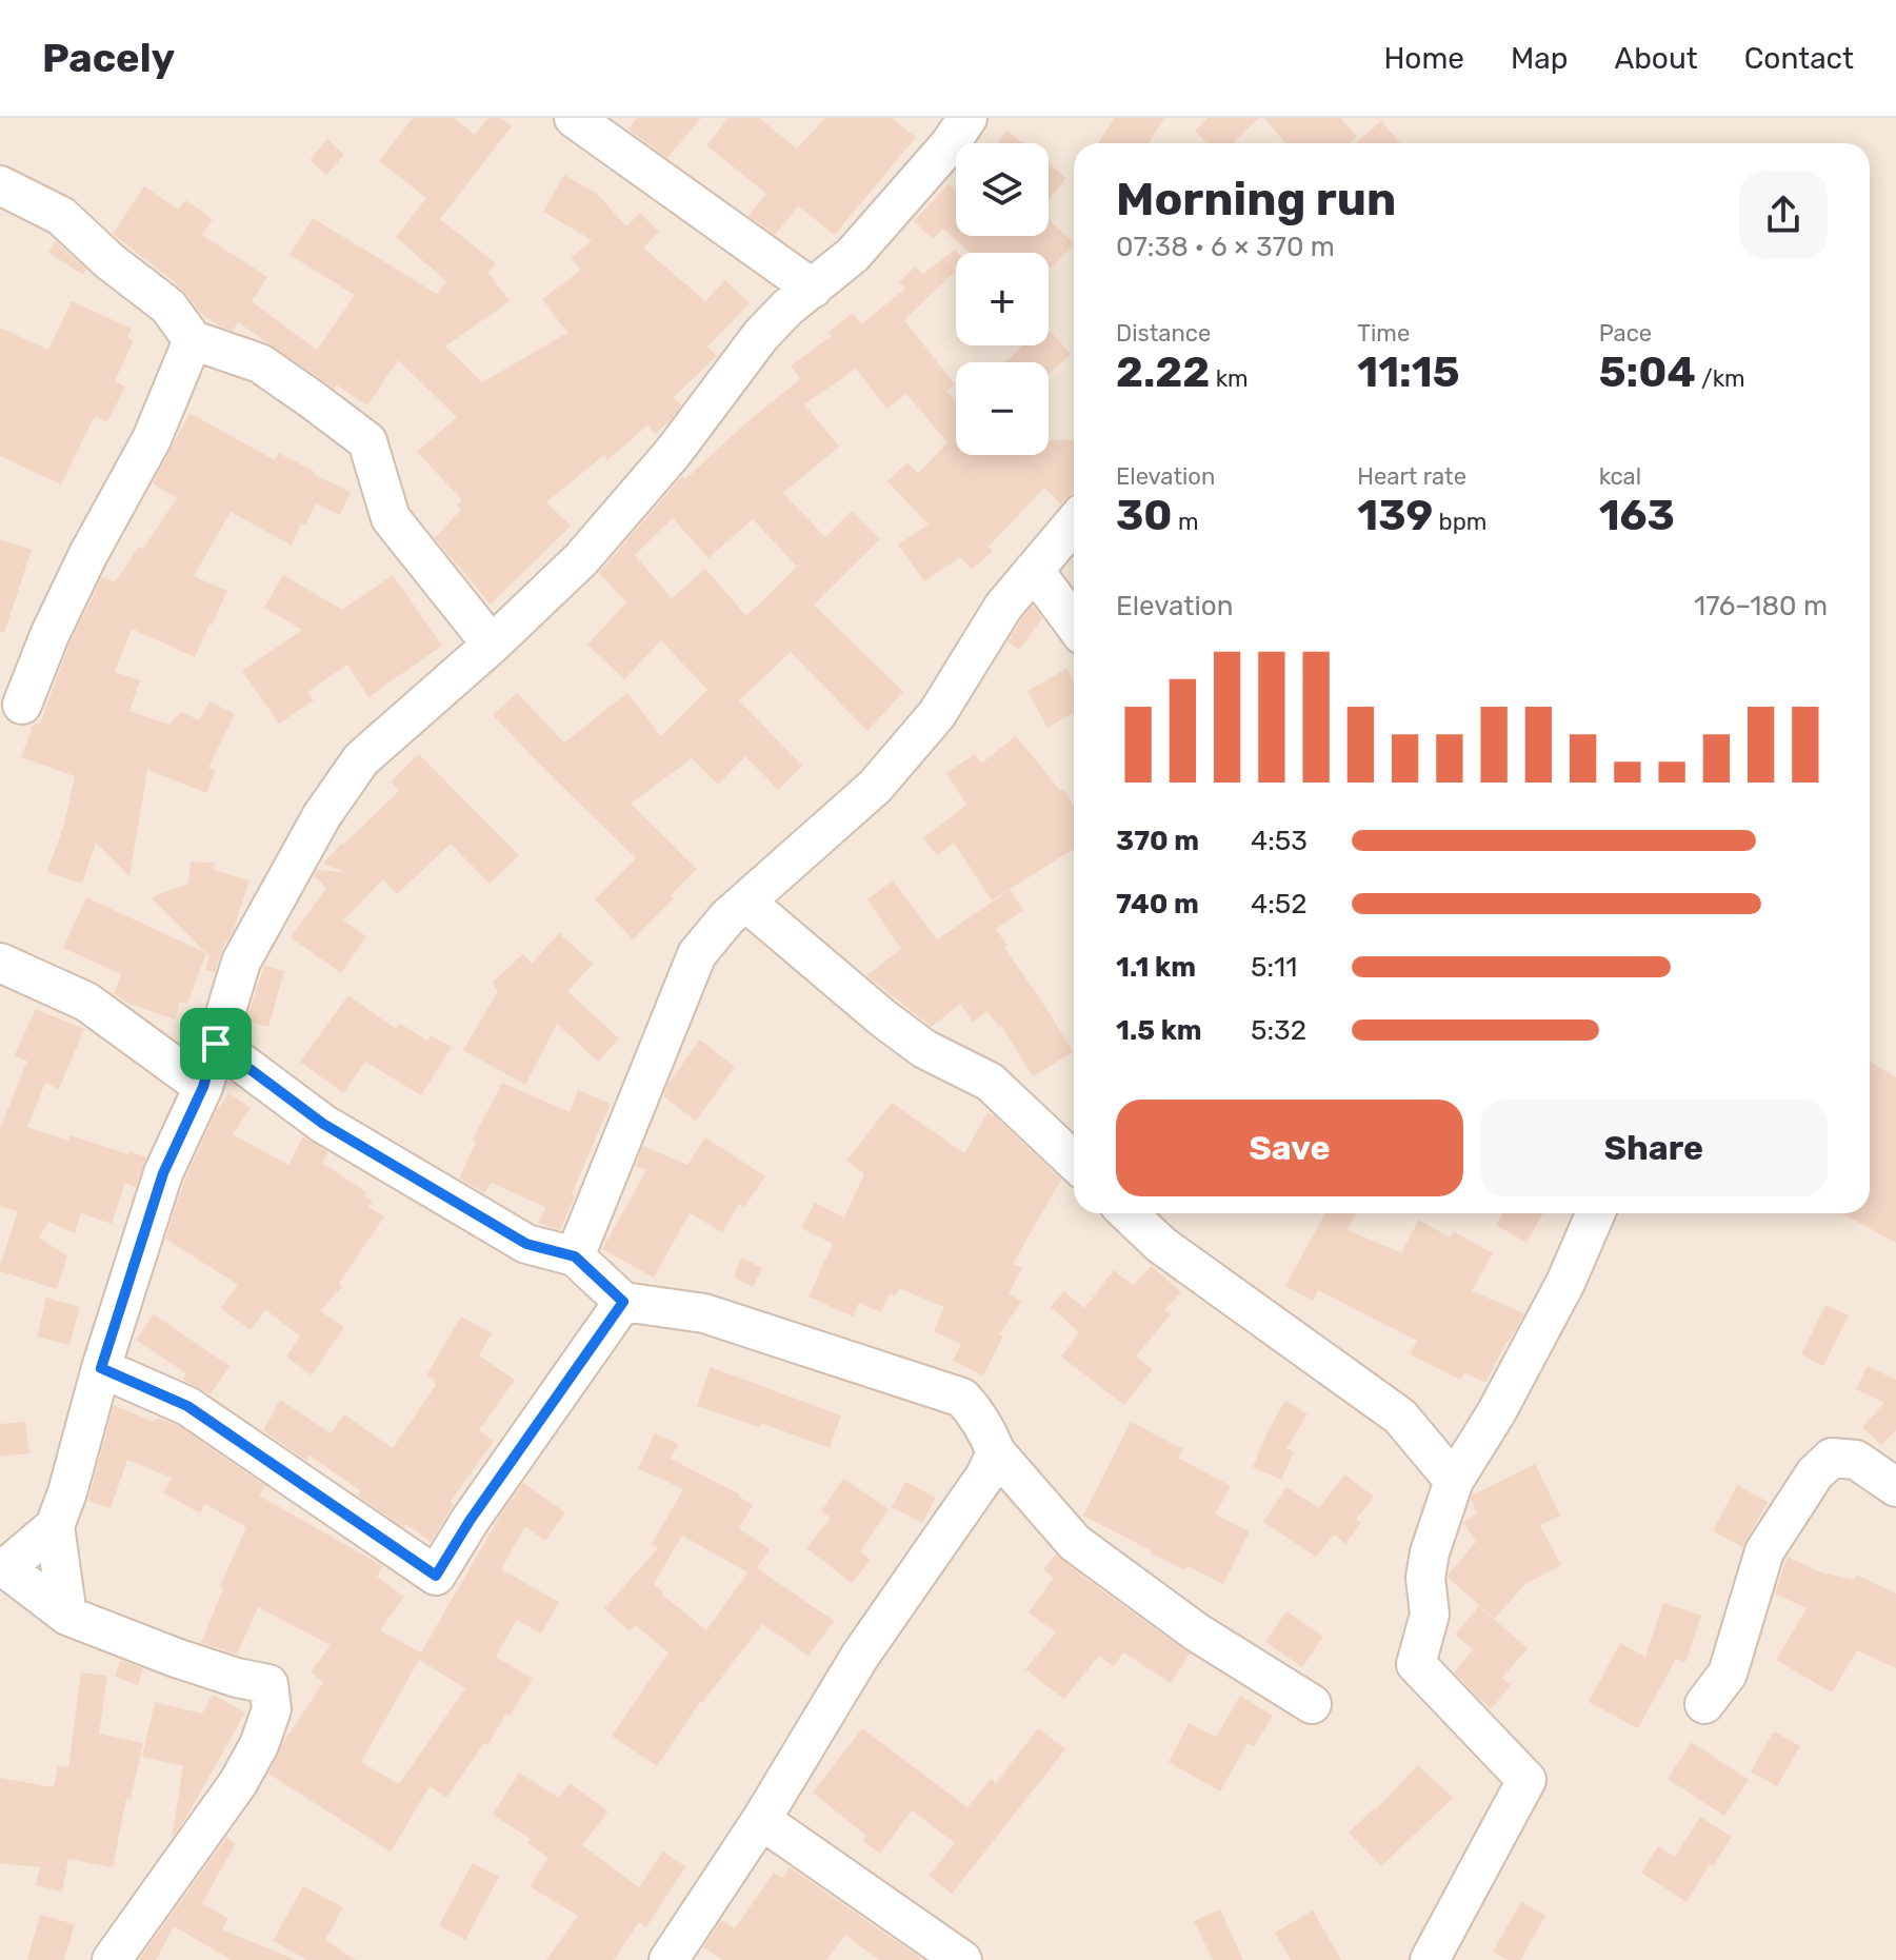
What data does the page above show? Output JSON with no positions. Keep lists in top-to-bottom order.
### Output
{
  "page": {
    "header": "Pacely",
    "nav": [
      "Home",
      "Map",
      "About",
      "Contact"
    ],
    "map_buttons": ["+", "−"],
    "heading": ["Morning run", "07:38 · 6 × 370 m"],
    "stats": [
      ["Distance", "2.22 km"],
      ["Time", "11:15"],
      ["Pace", "5:04 /km"],
      ["Elevation", "30 m"],
      ["Heart rate", "139 bpm"],
      ["kcal", "163"]
    ],
    "chart": ["Elevation", "176–180 m"],
    "list": [
      {
        "name": "370 m",
        "note": "4:53"
      },
      {
        "name": "740 m",
        "note": "4:52"
      },
      {
        "name": "1.1 km",
        "note": "5:11"
      },
      {
        "name": "1.5 km",
        "note": "5:32"
      }
    ],
    "buttons": ["Save", "Share"]
  }
}
